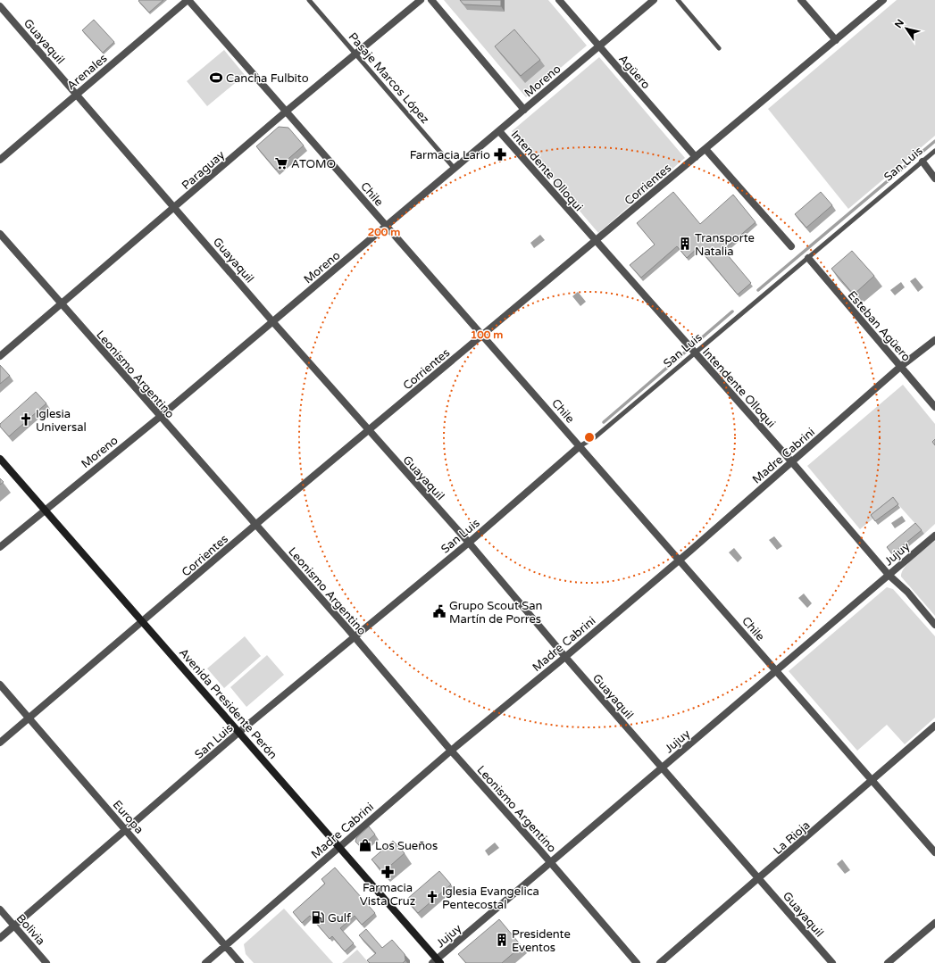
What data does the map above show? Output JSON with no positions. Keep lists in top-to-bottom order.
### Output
{
  "streets": {
    "main road": ["Avenida Presidente Perón"],
    "street": [
      "Guayaquil",
      "Arenales",
      "Agüero",
      "Moreno",
      "San Luis",
      "Paraguay",
      "Intendente Olloqui",
      "Corrientes",
      "Chile",
      "Esteban Agüero",
      "Leonismo Argentino",
      "Madre Cabrini",
      "Jujuy",
      "Europa",
      "La Rioja",
      "Bolivia"
    ],
    "lane": ["Pasaje Marcos López"]
  },
  "crossings": [
    ["Guayaquil", "Arenales"],
    ["Guayaquil", "Moreno"],
    ["Guayaquil", "San Luis"],
    ["Guayaquil", "Paraguay"],
    ["Guayaquil", "Corrientes"],
    ["Guayaquil", "Madre Cabrini"],
    ["Guayaquil", "Jujuy"],
    ["Guayaquil", "La Rioja"],
    ["Arenales", "Chile"],
    ["Agüero", "Moreno"],
    ["Agüero", "Corrientes"],
    ["Pasaje Marcos López", "Moreno"],
    ["Pasaje Marcos López", "Paraguay"],
    ["Moreno", "Intendente Olloqui"],
    ["Moreno", "Chile"],
    ["Moreno", "Leonismo Argentino"],
    ["Moreno", "Avenida Presidente Perón"],
    ["San Luis", "Intendente Olloqui"],
    ["San Luis", "Chile"],
    ["San Luis", "Esteban Agüero"],
    ["San Luis", "Leonismo Argentino"],
    ["San Luis", "Avenida Presidente Perón"],
    ["San Luis", "Europa"],
    ["San Luis", "Bolivia"],
    ["Paraguay", "Chile"],
    ["Paraguay", "Leonismo Argentino"],
    ["Intendente Olloqui", "Corrientes"],
    ["Intendente Olloqui", "Madre Cabrini"],
    ["Intendente Olloqui", "Jujuy"],
    ["Corrientes", "Chile"],
    ["Corrientes", "Leonismo Argentino"],
    ["Corrientes", "Avenida Presidente Perón"],
    ["Corrientes", "Europa"],
    ["Chile", "Madre Cabrini"],
    ["Chile", "Jujuy"],
    ["Chile", "La Rioja"],
    ["Esteban Agüero", "Madre Cabrini"],
    ["Leonismo Argentino", "Madre Cabrini"],
    ["Leonismo Argentino", "Jujuy"],
    ["Madre Cabrini", "Avenida Presidente Perón"],
    ["Madre Cabrini", "Europa"],
    ["Jujuy", "Avenida Presidente Perón"]
  ],
  "places": {
    "sports": ["Cancha Fulbito"],
    "pharmacy": ["Farmacia Lario", "Farmacia Vista Cruz"],
    "supermarket": ["ATOMO"],
    "building": ["Transporte Natalia", "Presidente Eventos"],
    "church": ["Iglesia Universal", "Iglesia Evangelica Pentecostal"],
    "public building": ["Grupo Scout San Martín de Porres"],
    "shop": ["Los Sueños"],
    "fuel station": ["Gulf"]
  },
  "north": "top left",
  "rings": ["200 m", "100 m"]
}
